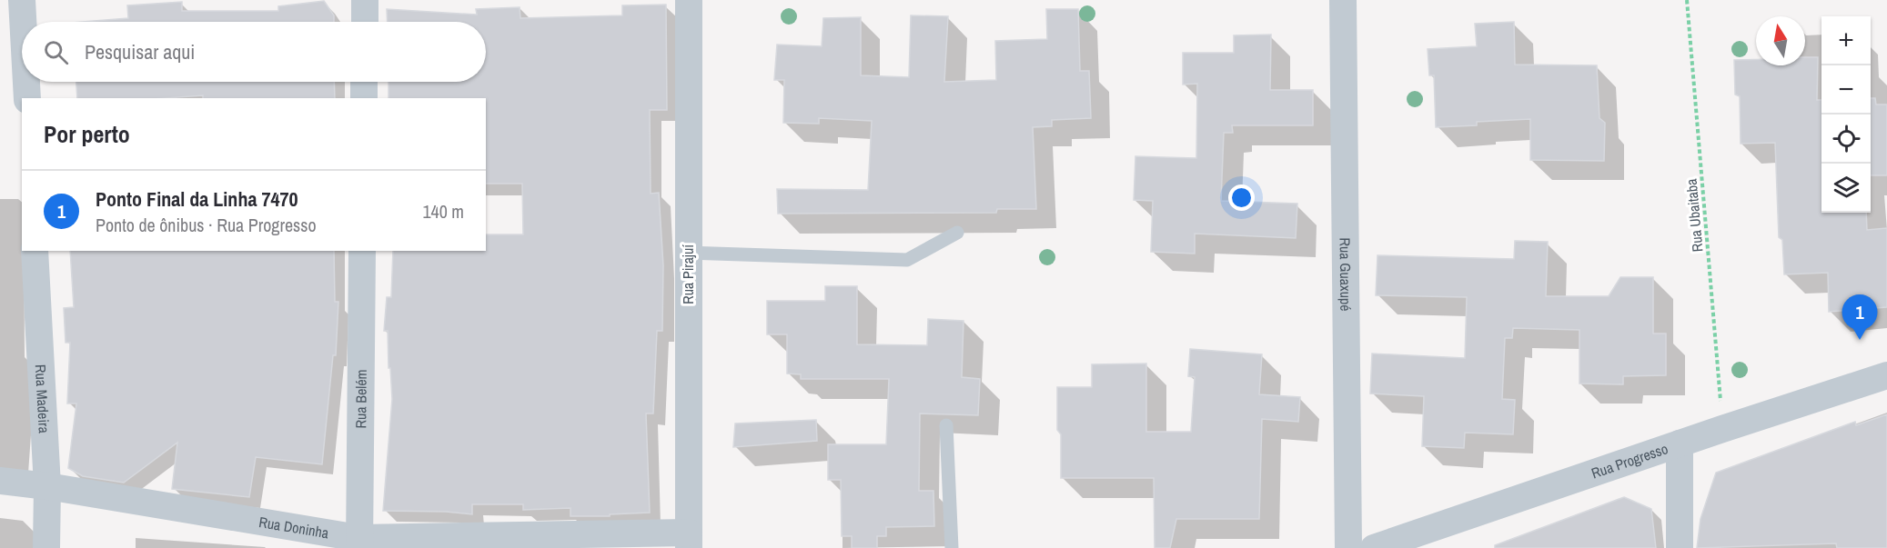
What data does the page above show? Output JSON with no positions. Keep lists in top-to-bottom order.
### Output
{
  "streets": {
    "street": [
      "Rua Pirajuí",
      "Rua Guaxupé",
      "Rua Madeira",
      "Rua Belém",
      "Rua Progresso",
      "Rua Doninha"
    ],
    "path": ["Rua Ubaitaba"]
  },
  "crossings": [
    ["Rua Ubaitaba", "Rua Progresso"],
    ["Rua Pirajuí", "Rua Doninha"],
    ["Rua Madeira", "Rua Doninha"],
    ["Rua Belém", "Rua Doninha"]
  ],
  "north": "top",
  "page": {
    "map_buttons": ["+", "−"],
    "search": "Pesquisar aqui",
    "heading": "Por perto",
    "list": [
      {
        "mark": "1",
        "name": "Ponto Final da Linha 7470",
        "note": "Ponto de ônibus · Rua Progresso",
        "value": "140 m"
      }
    ],
    "pins": "1"
  }
}
